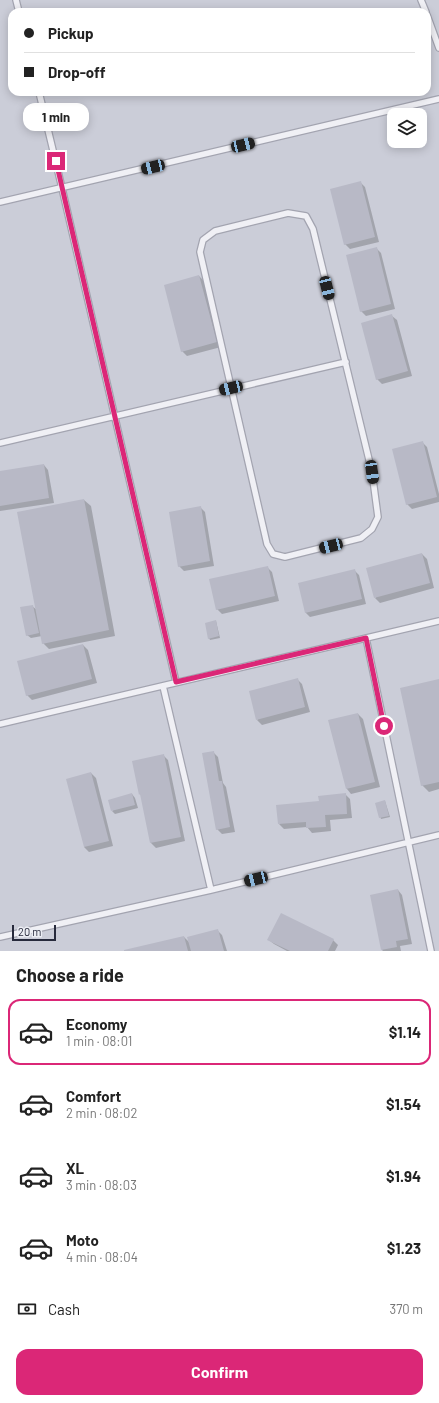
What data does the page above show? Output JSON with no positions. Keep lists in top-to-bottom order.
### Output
{
  "scale_bar": "20 m",
  "page": {
    "banner": ["Pickup", "Drop-off"],
    "bubble": "1 min",
    "scale": "20 m",
    "heading": "Choose a ride",
    "list": [
      {
        "name": "Economy",
        "note": "1 min · 08:01",
        "value": "$1.14"
      },
      {
        "name": "Comfort",
        "note": "2 min · 08:02",
        "value": "$1.54"
      },
      {
        "name": "XL",
        "note": "3 min · 08:03",
        "value": "$1.94"
      },
      {
        "name": "Moto",
        "note": "4 min · 08:04",
        "value": "$1.23"
      }
    ],
    "pay": ["Cash", "370 m"],
    "buttons": "Confirm"
  }
}
